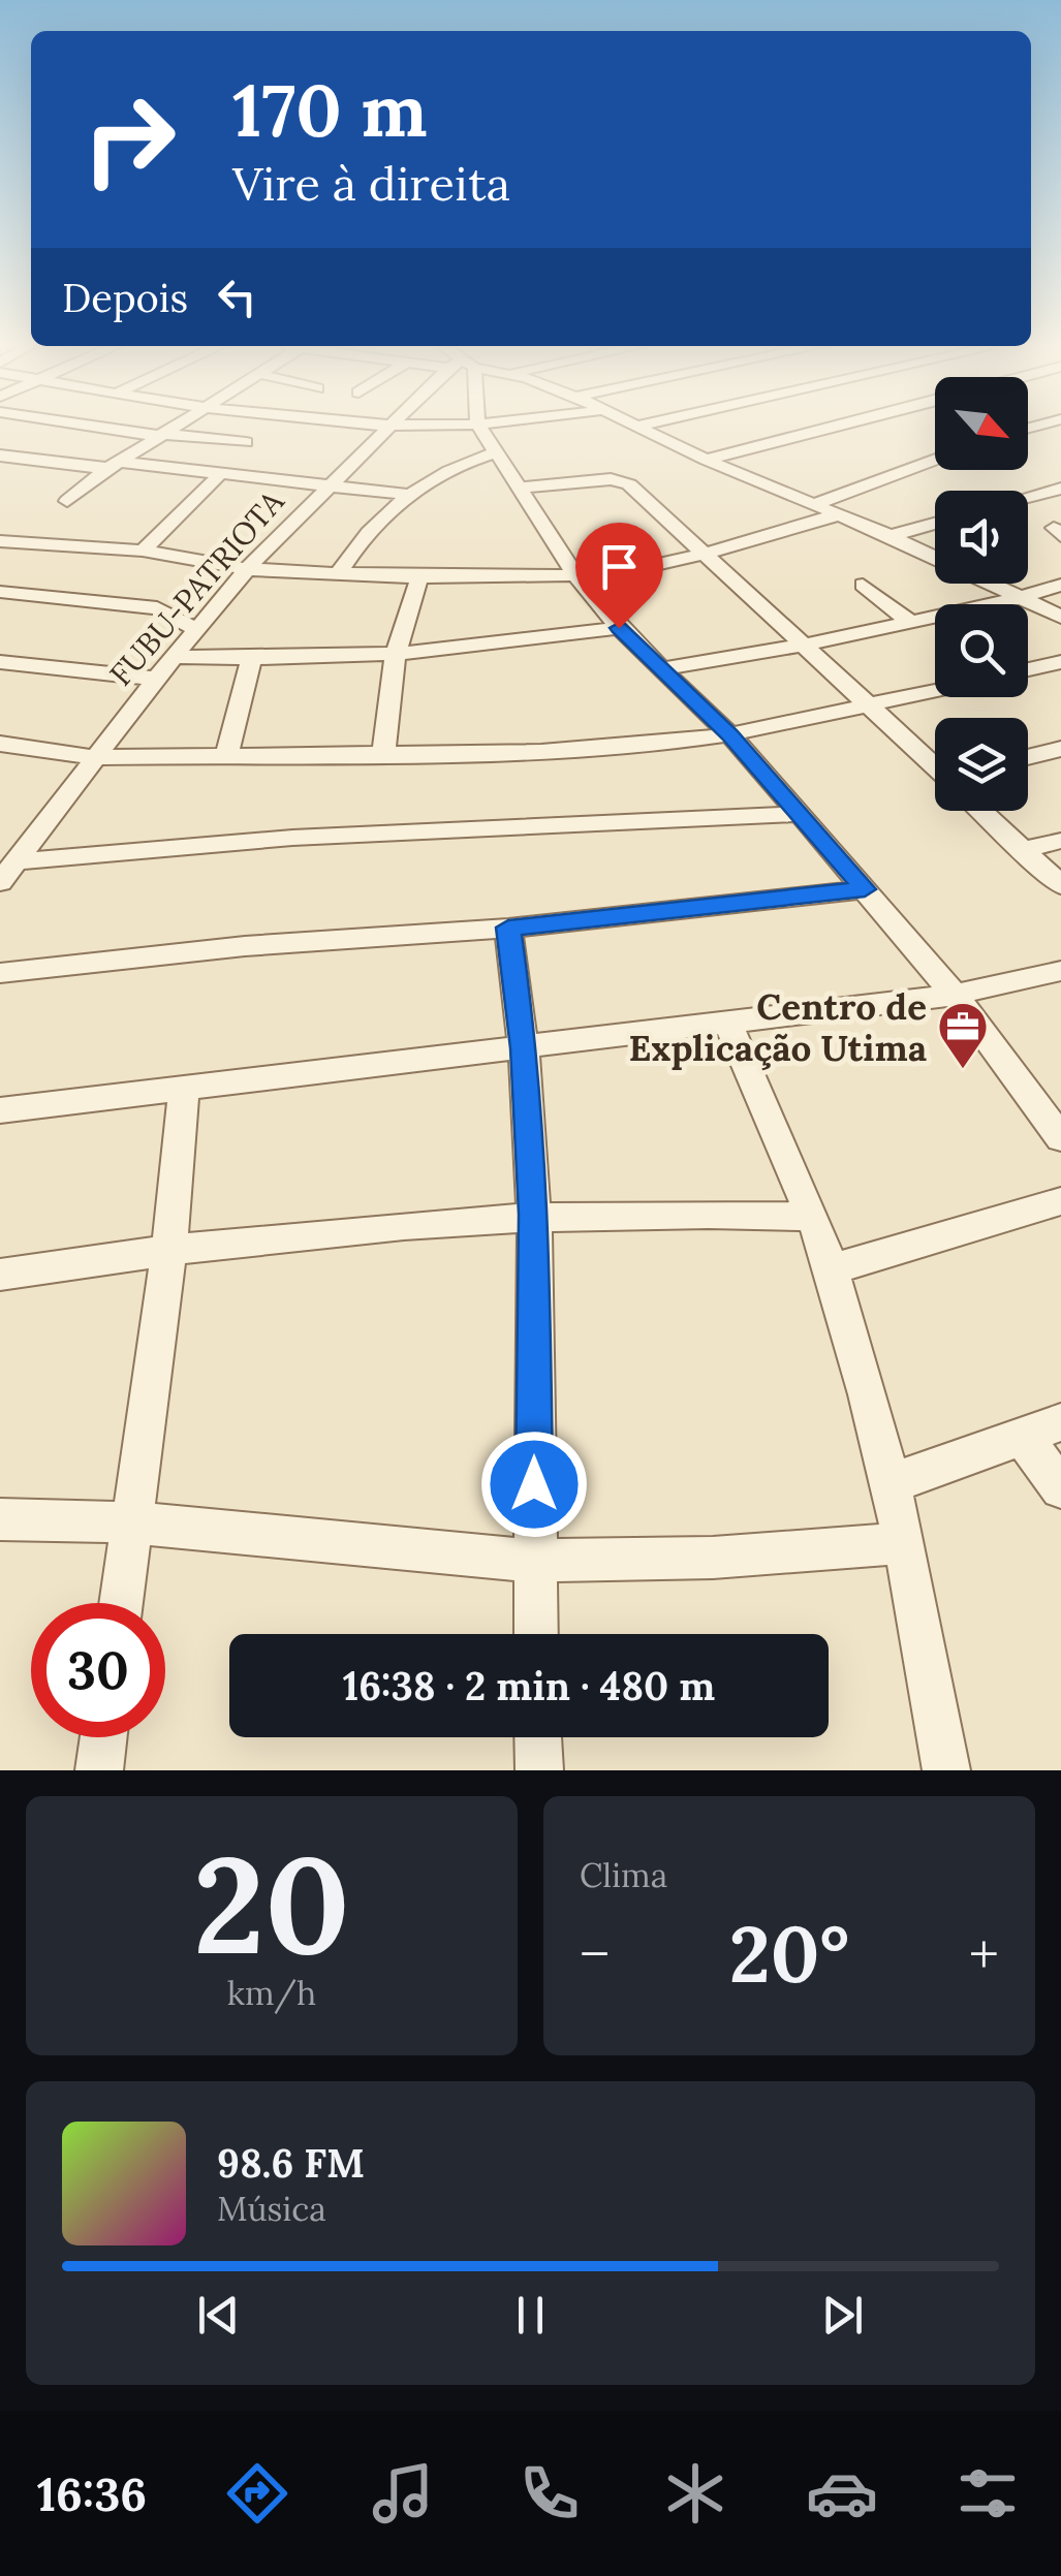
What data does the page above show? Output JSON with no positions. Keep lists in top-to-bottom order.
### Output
{
  "streets": {
    "street": ["FUBU-PATRIOTA"]
  },
  "places": {
    "office": ["Centro de Explicação Utima"]
  },
  "north": "bottom right",
  "page": {
    "turn": ["170 m", "Vire à direita"],
    "then": "Depois",
    "limit": "30",
    "trip": "16:38 · 2 min · 480 m",
    "tile": [
      ["20", "km/h"],
      "Clima"
    ],
    "heat": ["−", "20°", "+"],
    "song": ["98.6 FM", "Música"],
    "tabs": "16:36"
  }
}
